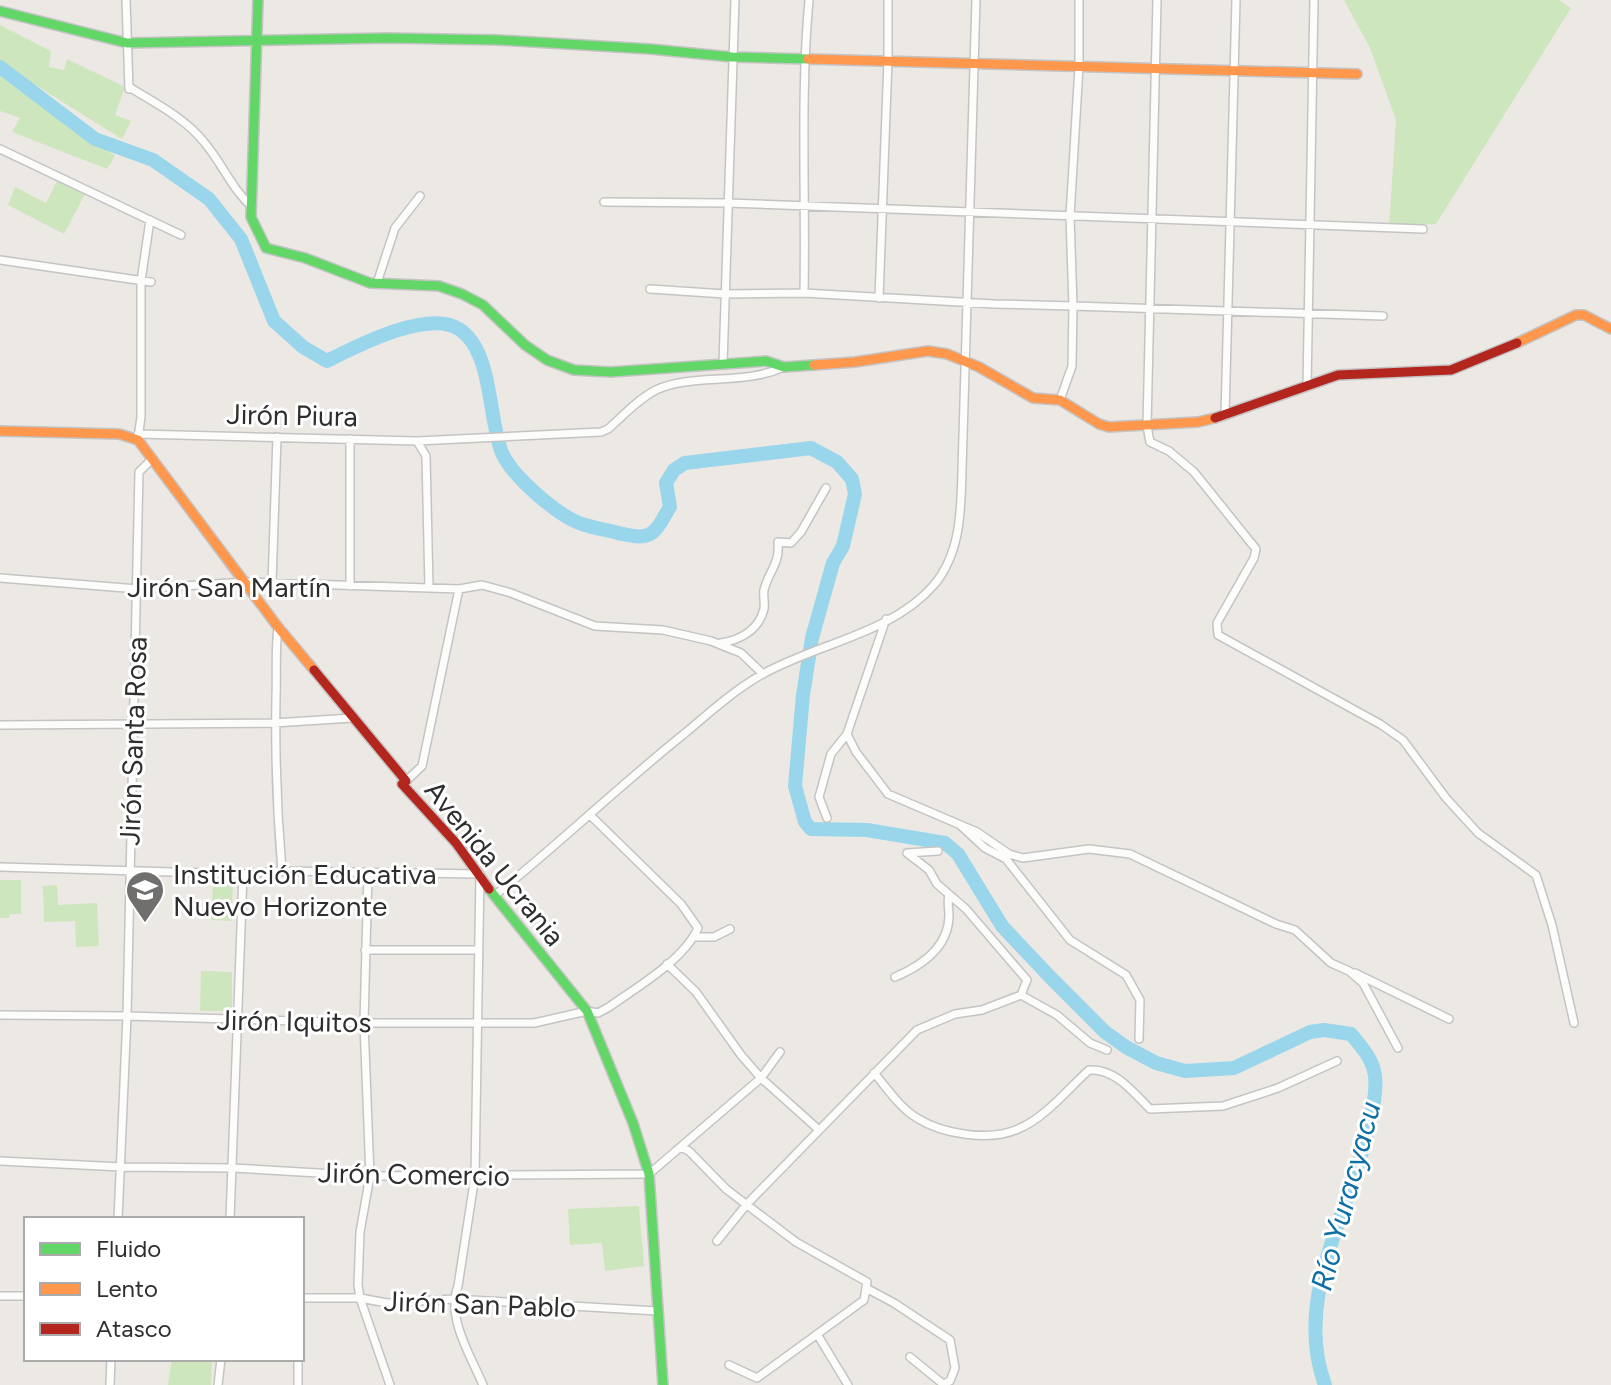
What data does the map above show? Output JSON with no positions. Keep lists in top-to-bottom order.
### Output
{
  "streets": {
    "street": [
      "Jirón Piura",
      "Jirón San Martín",
      "Jirón Santa Rosa",
      "Avenida Ucrania",
      "Jirón Iquitos",
      "Jirón Comercio",
      "Jirón San Pablo"
    ]
  },
  "crossings": [
    ["Jirón Piura", "Avenida Ucrania"],
    ["Jirón San Martín", "Jirón Santa Rosa"],
    ["Jirón San Martín", "Avenida Ucrania"],
    ["Jirón Santa Rosa", "Avenida Ucrania"],
    ["Jirón Santa Rosa", "Jirón Iquitos"],
    ["Jirón Santa Rosa", "Jirón Comercio"],
    ["Avenida Ucrania", "Jirón Iquitos"],
    ["Avenida Ucrania", "Jirón Comercio"],
    ["Avenida Ucrania", "Jirón San Pablo"]
  ],
  "water": ["Río Yuracyacu"],
  "places": {
    "school or university": ["Institución Educativa Nuevo Horizonte"]
  },
  "legend": ["Fluido", "Lento", "Atasco"]
}
